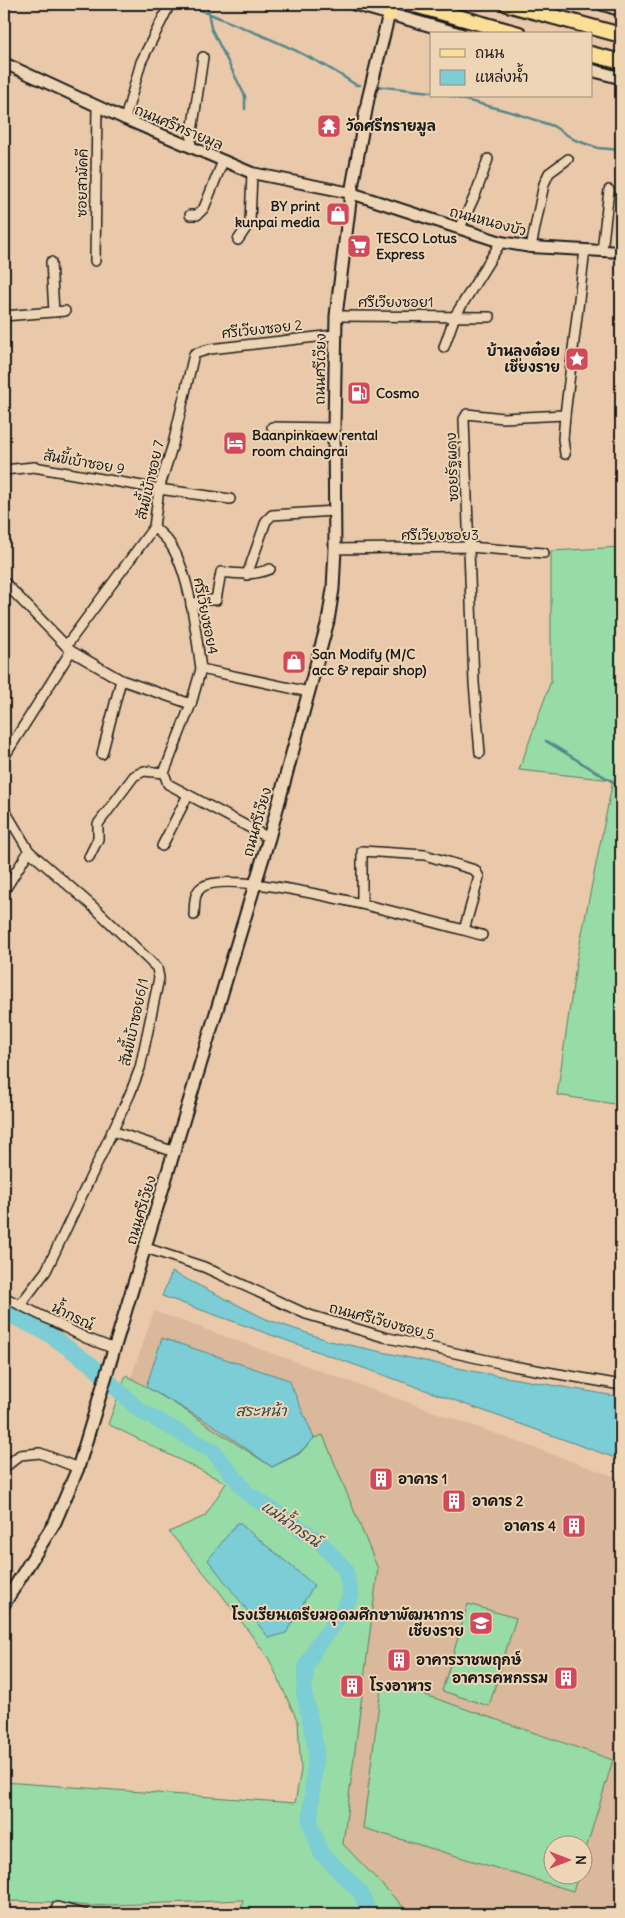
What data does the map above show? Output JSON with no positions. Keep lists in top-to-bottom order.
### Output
{
  "streets": {
    "main road": ["ถนนศรีเวียง"],
    "street": [
      "ถนนศรีทรายมูล",
      "ซอยสามัคคี",
      "ถนนหนองบัว",
      "ศรีเวียงซอย1",
      "ศรีเวียงซอย 2",
      "สันขี้เบ้าซอย 9",
      "ซอยรัฐผดุง",
      "สันขี้เบ้าซอย 7",
      "ศรีเวียงซอย3",
      "ศรีเวียงซอย4",
      "สันขี้เบ้าซอย6/1",
      "น้ำกรณ์",
      "ถนนศรีเวียงซอย 5"
    ]
  },
  "crossings": [
    ["ถนนศรีทรายมูล", "ซอยสามัคคี"],
    ["ถนนศรีทรายมูล", "ถนนหนองบัว"],
    ["ถนนศรีทรายมูล", "ถนนศรีเวียง"],
    ["ถนนหนองบัว", "ถนนศรีเวียง"],
    ["ศรีเวียงซอย1", "ถนนศรีเวียง"],
    ["ศรีเวียงซอย 2", "ถนนศรีเวียง"],
    ["ศรีเวียงซอย 2", "สันขี้เบ้าซอย 7"],
    ["ถนนศรีเวียง", "ศรีเวียงซอย3"],
    ["ถนนศรีเวียง", "ศรีเวียงซอย4"],
    ["ถนนศรีเวียง", "น้ำกรณ์"],
    ["ถนนศรีเวียง", "ถนนศรีเวียงซอย 5"],
    ["สันขี้เบ้าซอย 9", "สันขี้เบ้าซอย 7"],
    ["ซอยรัฐผดุง", "ศรีเวียงซอย3"],
    ["สันขี้เบ้าซอย 7", "ศรีเวียงซอย4"],
    ["สันขี้เบ้าซอย6/1", "น้ำกรณ์"]
  ],
  "water": ["สระหน้า", "แม่น้ำกรณ์"],
  "places": {
    "temple": ["วัดศรีทรายมูล"],
    "shop": ["BY print kunpai media", "San Modify (M/C acc & repair shop)"],
    "supermarket": ["TESCO Lotus Express"],
    "place": ["บ้านลุงต๋อย เชียงราย"],
    "fuel station": ["Cosmo"],
    "hotel": ["Baanpinkaew rental room chaingrai"],
    "building": [
      "อาคาร 1",
      "อาคาร 2",
      "อาคาร 4",
      "อาคารราชพฤกษ์",
      "อาคารคหกรรม",
      "โรงอาหาร"
    ],
    "school or university": ["โรงเรียนเตรียมอุดมศึกษาพัฒนาการ เชียงราย"]
  },
  "legend": ["ถนน", "แหล่งน้ำ"],
  "north": "right"
}
